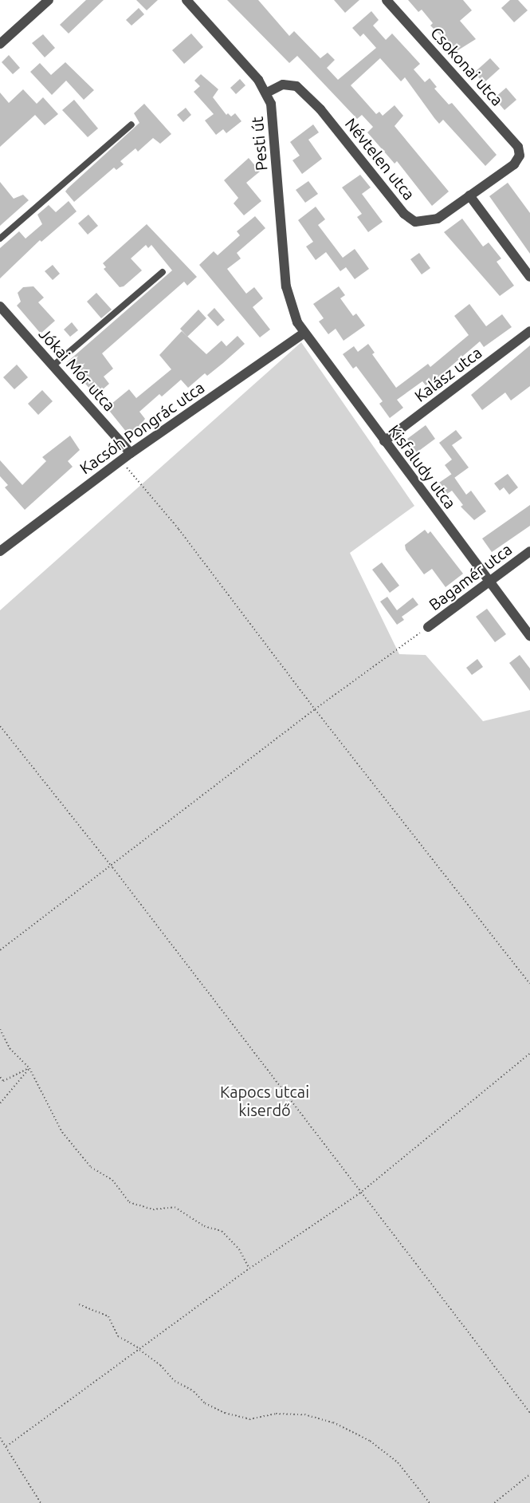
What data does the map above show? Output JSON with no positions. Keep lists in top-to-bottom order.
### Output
{
  "streets": {
    "street": [
      "Csokonai utca",
      "Pesti út",
      "Névtelen utca",
      "Jókai Mór utca",
      "Kalász utca",
      "Kacsóh Pongrác utca",
      "Kisfaludy utca",
      "Bagamér utca"
    ]
  },
  "crossings": [
    ["Csokonai utca", "Névtelen utca"],
    ["Pesti út", "Névtelen utca"],
    ["Pesti út", "Kisfaludy utca"],
    ["Jókai Mór utca", "Kacsóh Pongrác utca"],
    ["Kalász utca", "Kisfaludy utca"],
    ["Kacsóh Pongrác utca", "Kisfaludy utca"],
    ["Kisfaludy utca", "Bagamér utca"]
  ],
  "parks": ["Kapocs utcai kiserdő"]
}
